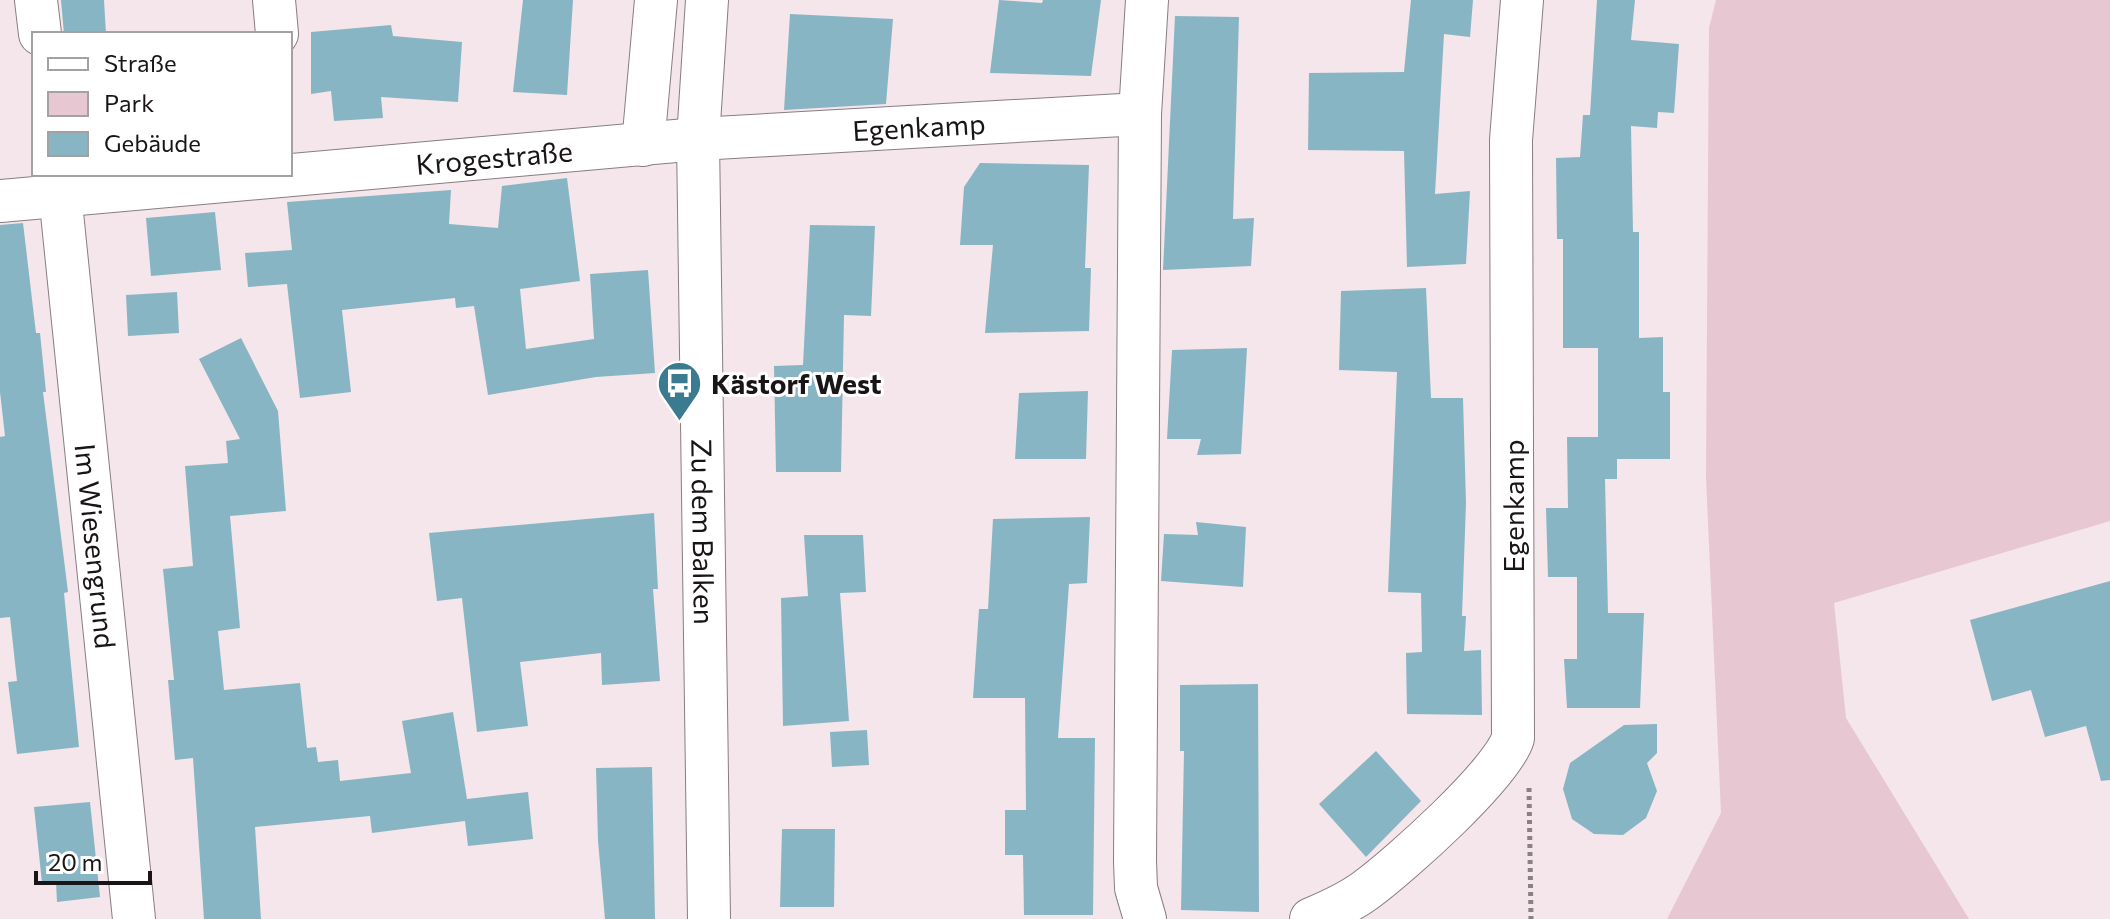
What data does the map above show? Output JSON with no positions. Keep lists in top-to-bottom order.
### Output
{
  "streets": {
    "street": [
      "Egenkamp",
      "Krogestraße",
      "Zu dem Balken",
      "Im Wiesengrund"
    ]
  },
  "crossings": [
    ["Egenkamp", "Krogestraße"],
    ["Egenkamp", "Zu dem Balken"],
    ["Krogestraße", "Zu dem Balken"],
    ["Krogestraße", "Im Wiesengrund"]
  ],
  "places": {
    "bus stop": ["Kästorf West"]
  },
  "legend": ["Straße", "Park", "Gebäude"],
  "scale_bar": "20 m"
}
